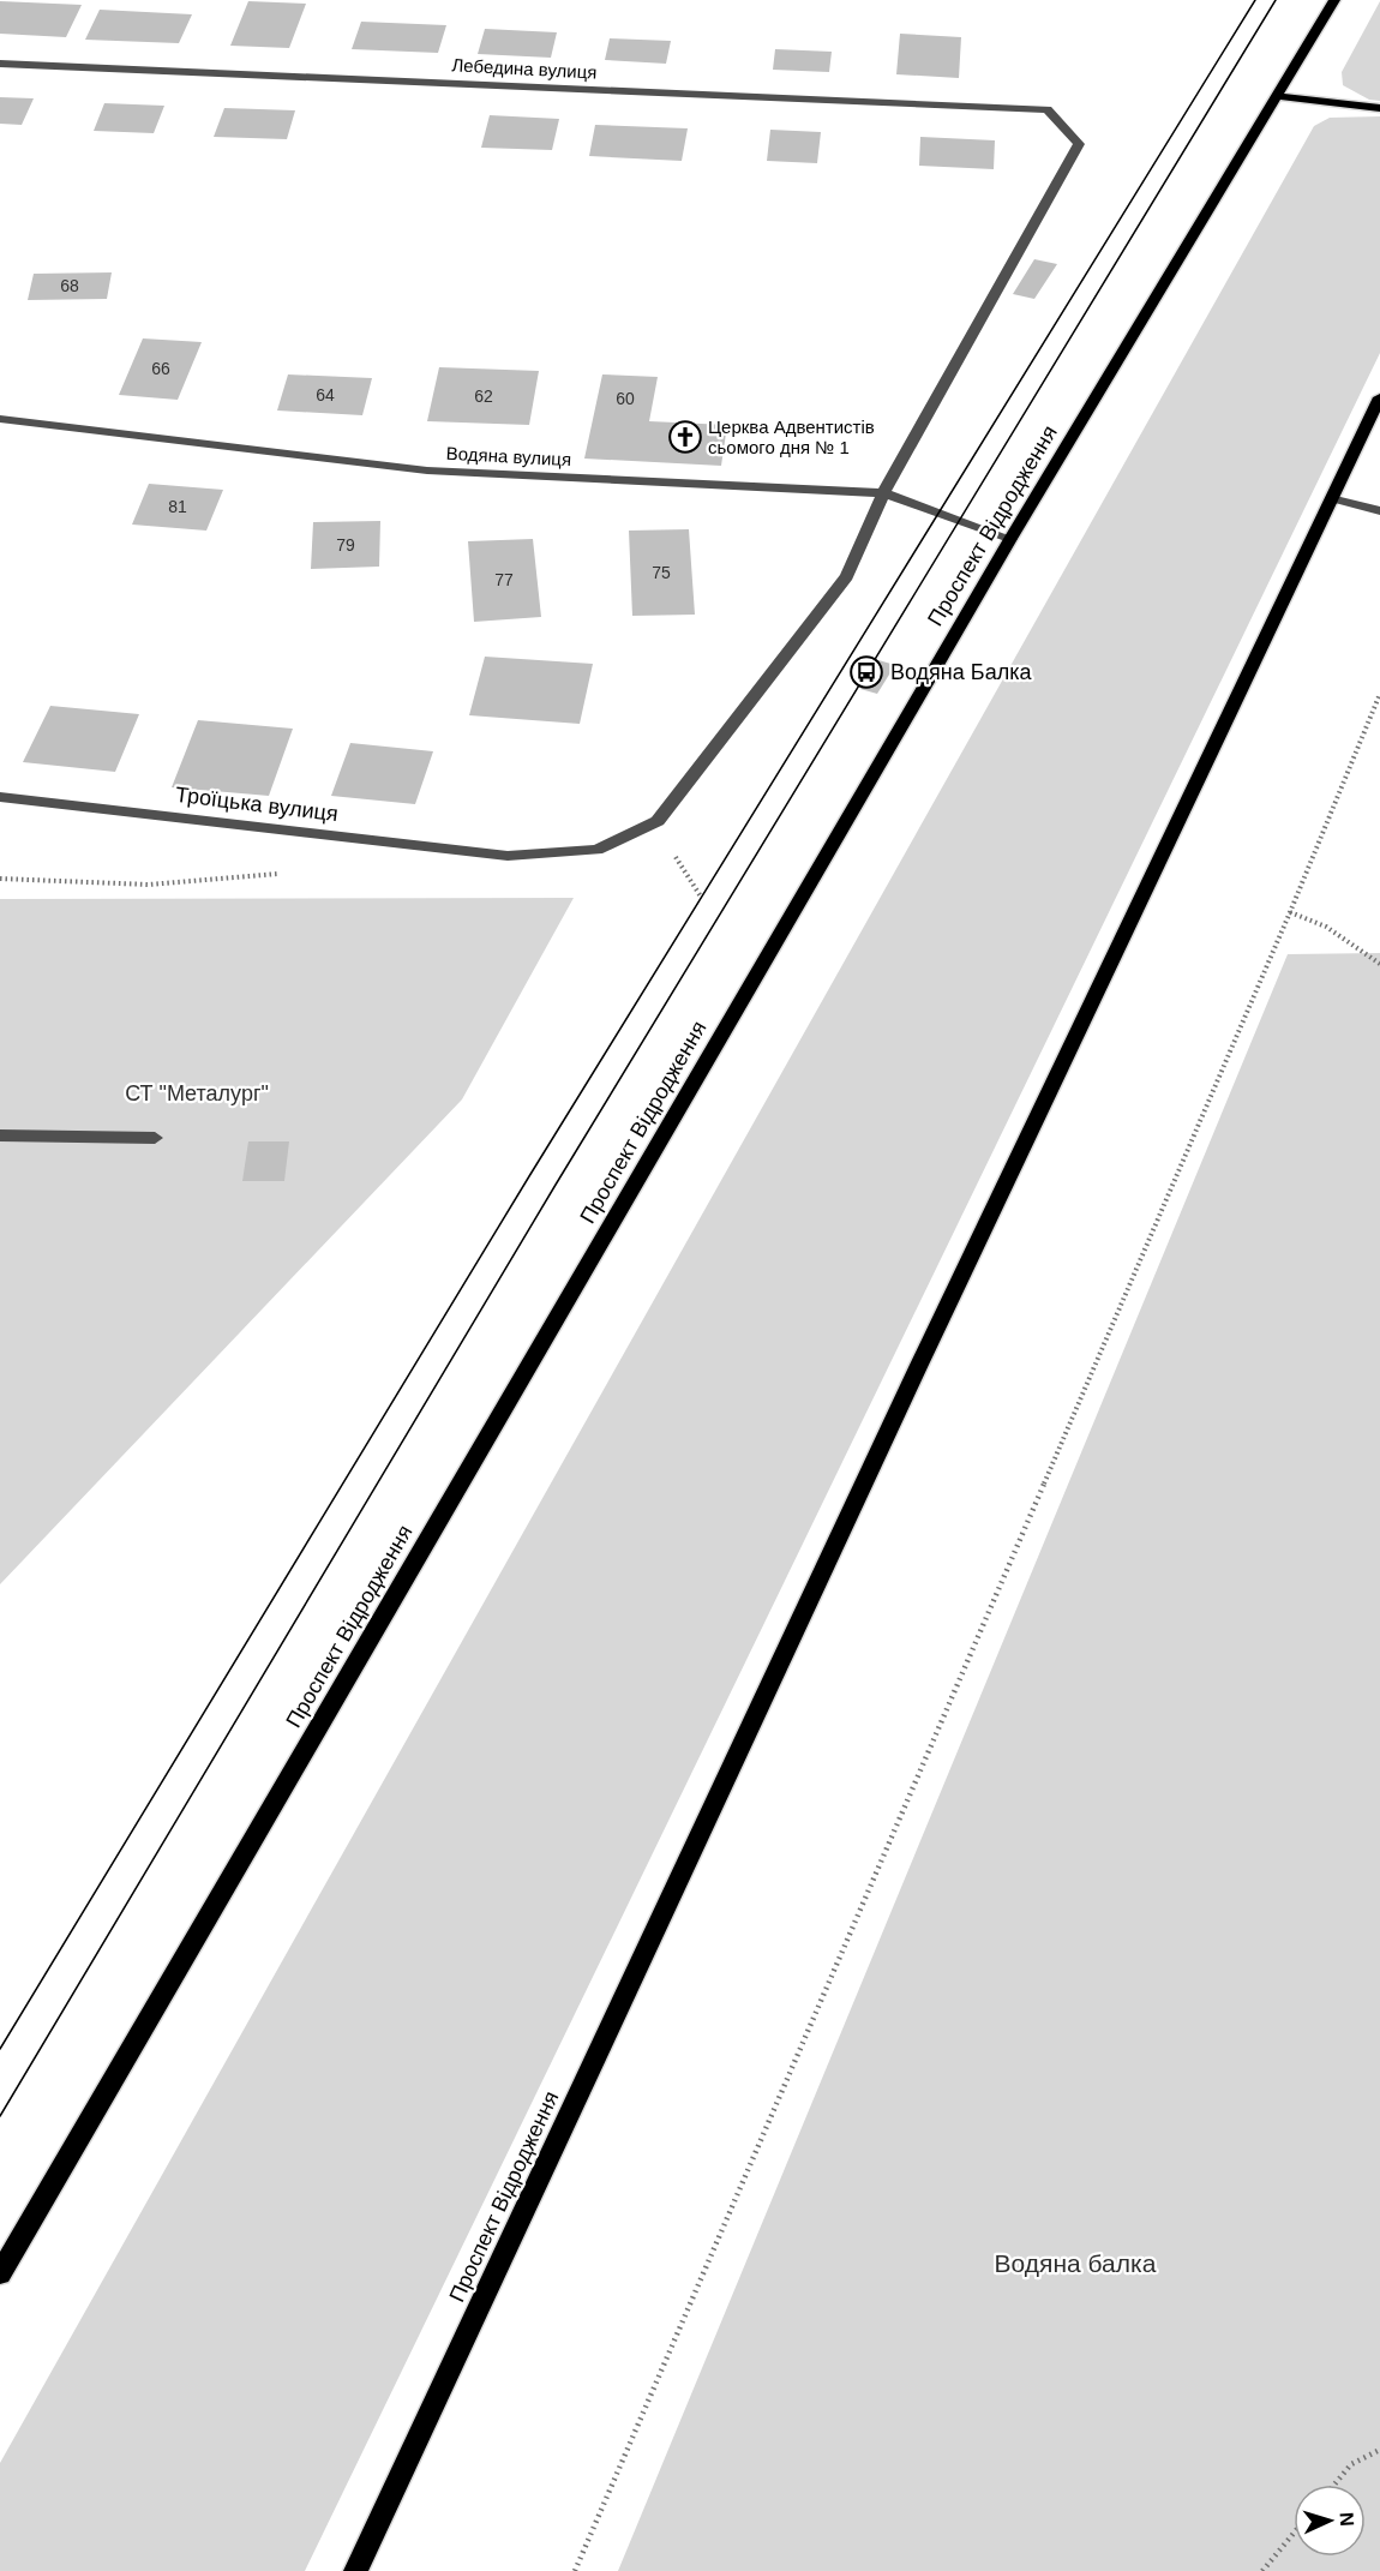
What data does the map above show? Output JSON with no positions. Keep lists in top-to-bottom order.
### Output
{
  "streets": {
    "main road": ["Проспект Відродження"],
    "street": ["Лебедина вулиця", "Водяна вулиця", "Троїцька вулиця"]
  },
  "crossings": [
    ["Лебедина вулиця", "Троїцька вулиця"],
    ["Водяна вулиця", "Проспект Відродження"],
    ["Водяна вулиця", "Троїцька вулиця"]
  ],
  "parks": ["СТ \"Металург\"", "Водяна балка"],
  "places": {
    "church": ["Церква Адвентистів сьомого дня № 1"],
    "bus stop": ["Водяна Балка"]
  },
  "house_numbers": [
    "68",
    "66",
    "64",
    "62",
    "60",
    "81",
    "79",
    "75",
    "77"
  ],
  "north": "right"
}
